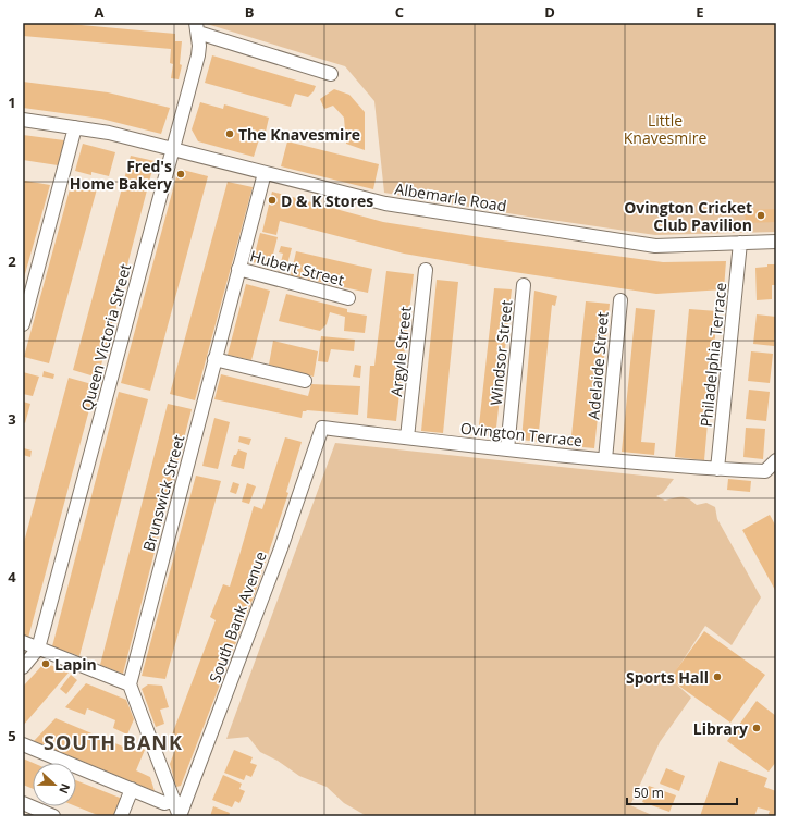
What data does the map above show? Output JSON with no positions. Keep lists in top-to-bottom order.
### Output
{
  "streets": {
    "street": [
      "Albemarle Road",
      "Hubert Street",
      "Queen Victoria Street",
      "Argyle Street",
      "Windsor Street",
      "Philadelphia Terrace",
      "Adelaide Street",
      "Ovington Terrace",
      "Brunswick Street",
      "South Bank Avenue"
    ]
  },
  "crossings": [
    ["Albemarle Road", "Queen Victoria Street"],
    ["Albemarle Road", "Philadelphia Terrace"],
    ["Albemarle Road", "Brunswick Street"],
    ["Hubert Street", "Brunswick Street"],
    ["Argyle Street", "Ovington Terrace"],
    ["Windsor Street", "Ovington Terrace"],
    ["Philadelphia Terrace", "Ovington Terrace"],
    ["Adelaide Street", "Ovington Terrace"],
    ["Ovington Terrace", "South Bank Avenue"]
  ],
  "districts": ["SOUTH BANK"],
  "parks": ["Little Knavesmire"],
  "places": [
    "The Knavesmire",
    "Fred's Home Bakery",
    "D & K Stores",
    "Ovington Cricket Club Pavilion",
    "Lapin",
    "Sports Hall",
    "Library"
  ],
  "scale_bar": "50 m",
  "north": "right",
  "grid": {
    "columns": [
      "A",
      "B",
      "C",
      "D",
      "E"
    ],
    "rows": [
      "1",
      "2",
      "3",
      "4",
      "5"
    ]
  }
}
